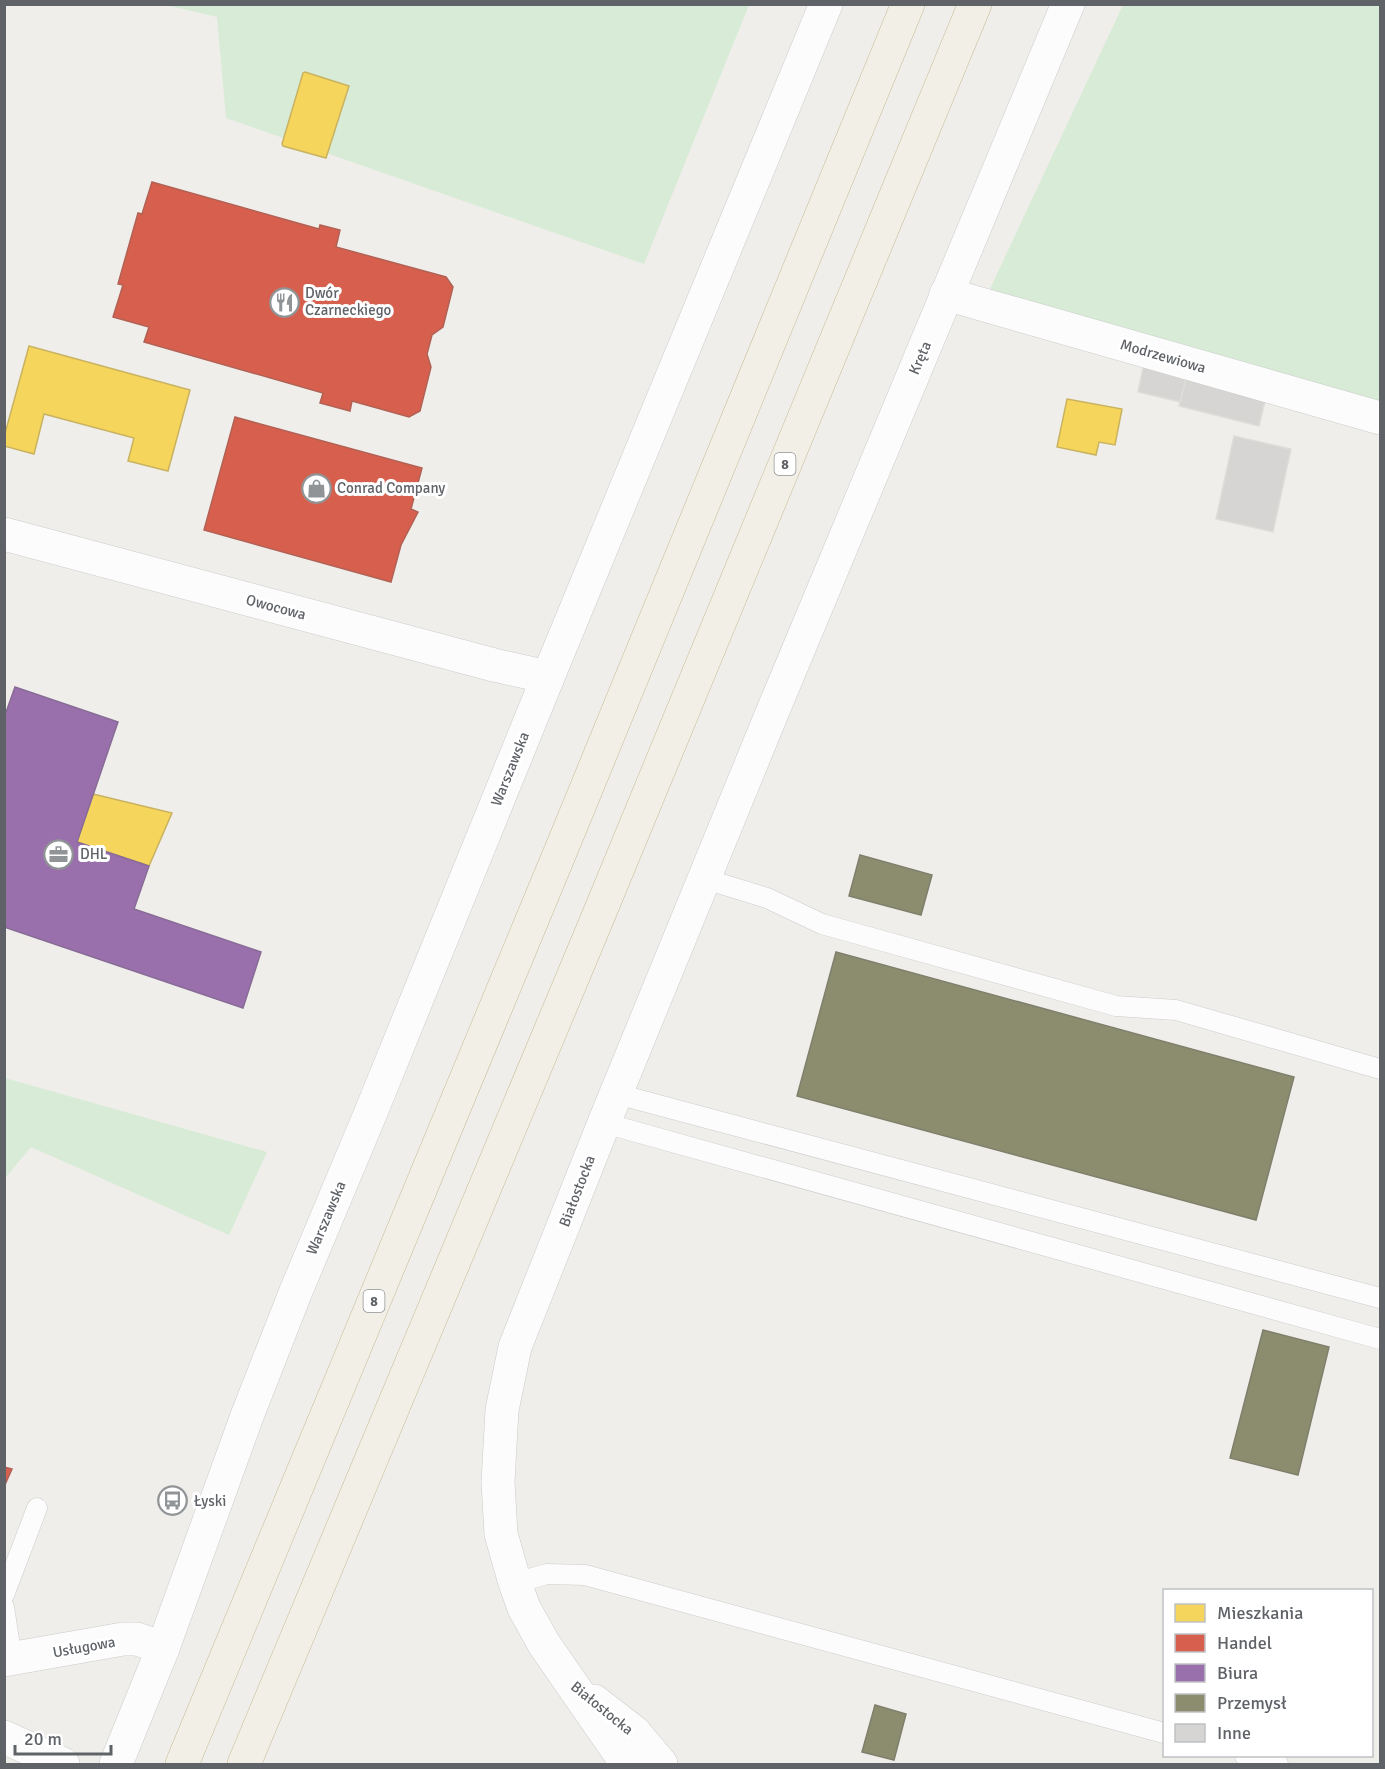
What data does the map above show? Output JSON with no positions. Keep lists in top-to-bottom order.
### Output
{
  "streets": {
    "highway": ["8"],
    "street": [
      "Modrzewiowa",
      "Kręta",
      "Owocowa",
      "Warszawska",
      "Białostocka",
      "Usługowa"
    ]
  },
  "crossings": [
    ["Modrzewiowa", "Kręta"],
    ["Kręta", "Białostocka"],
    ["Owocowa", "Warszawska"],
    ["Warszawska", "Usługowa"]
  ],
  "places": {
    "restaurant": ["Dwór Czarneckiego"],
    "shop": ["Conrad Company"],
    "office": ["DHL"],
    "bus stop": ["Łyski"]
  },
  "legend": [
    "Mieszkania",
    "Handel",
    "Biura",
    "Przemysł",
    "Inne"
  ],
  "scale_bar": "20 m"
}
